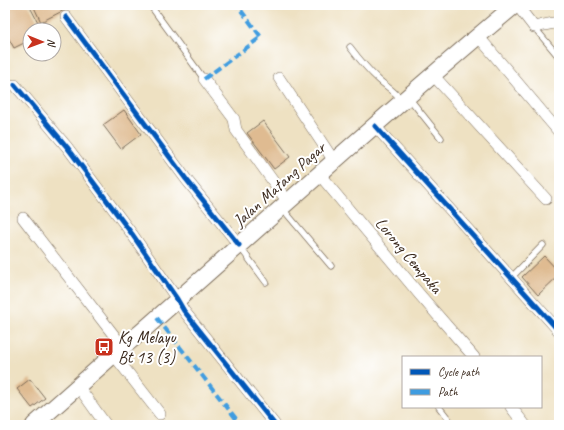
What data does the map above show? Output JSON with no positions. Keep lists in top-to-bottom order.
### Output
{
  "streets": {
    "main road": ["Jalan Matang Pagar"],
    "street": ["Lorong Cempaka"]
  },
  "crossings": [
    ["Jalan Matang Pagar", "Lorong Cempaka"]
  ],
  "places": {
    "bus stop": ["Kg Melayu Bt 13 (3)"]
  },
  "legend": ["Cycle path", "Path"],
  "north": "right"
}
